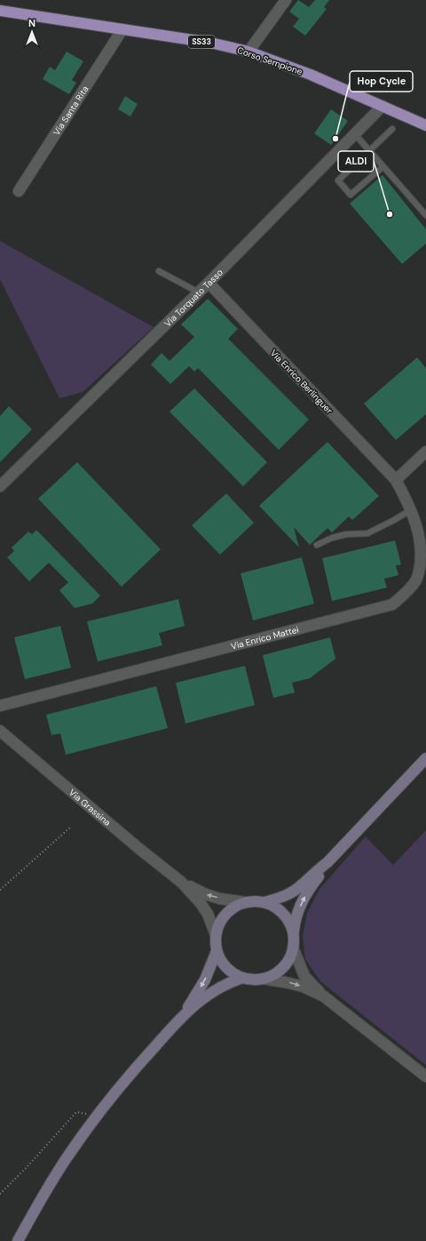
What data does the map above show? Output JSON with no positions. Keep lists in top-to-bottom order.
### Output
{
  "streets": {
    "main road": ["SS33", "Corso Sempione"],
    "street": [
      "Via Santa Rita",
      "Via Torquato Tasso",
      "Via Enrico Berlinguer",
      "Via Enrico Mattei",
      "Via Grassina"
    ]
  },
  "crossings": [
    ["Corso Sempione", "Via Santa Rita"],
    ["Corso Sempione", "Via Torquato Tasso"],
    ["Via Torquato Tasso", "Via Enrico Berlinguer"],
    ["Via Enrico Berlinguer", "Via Enrico Mattei"]
  ],
  "places": ["Hop Cycle", "ALDI"],
  "north": "top"
}
